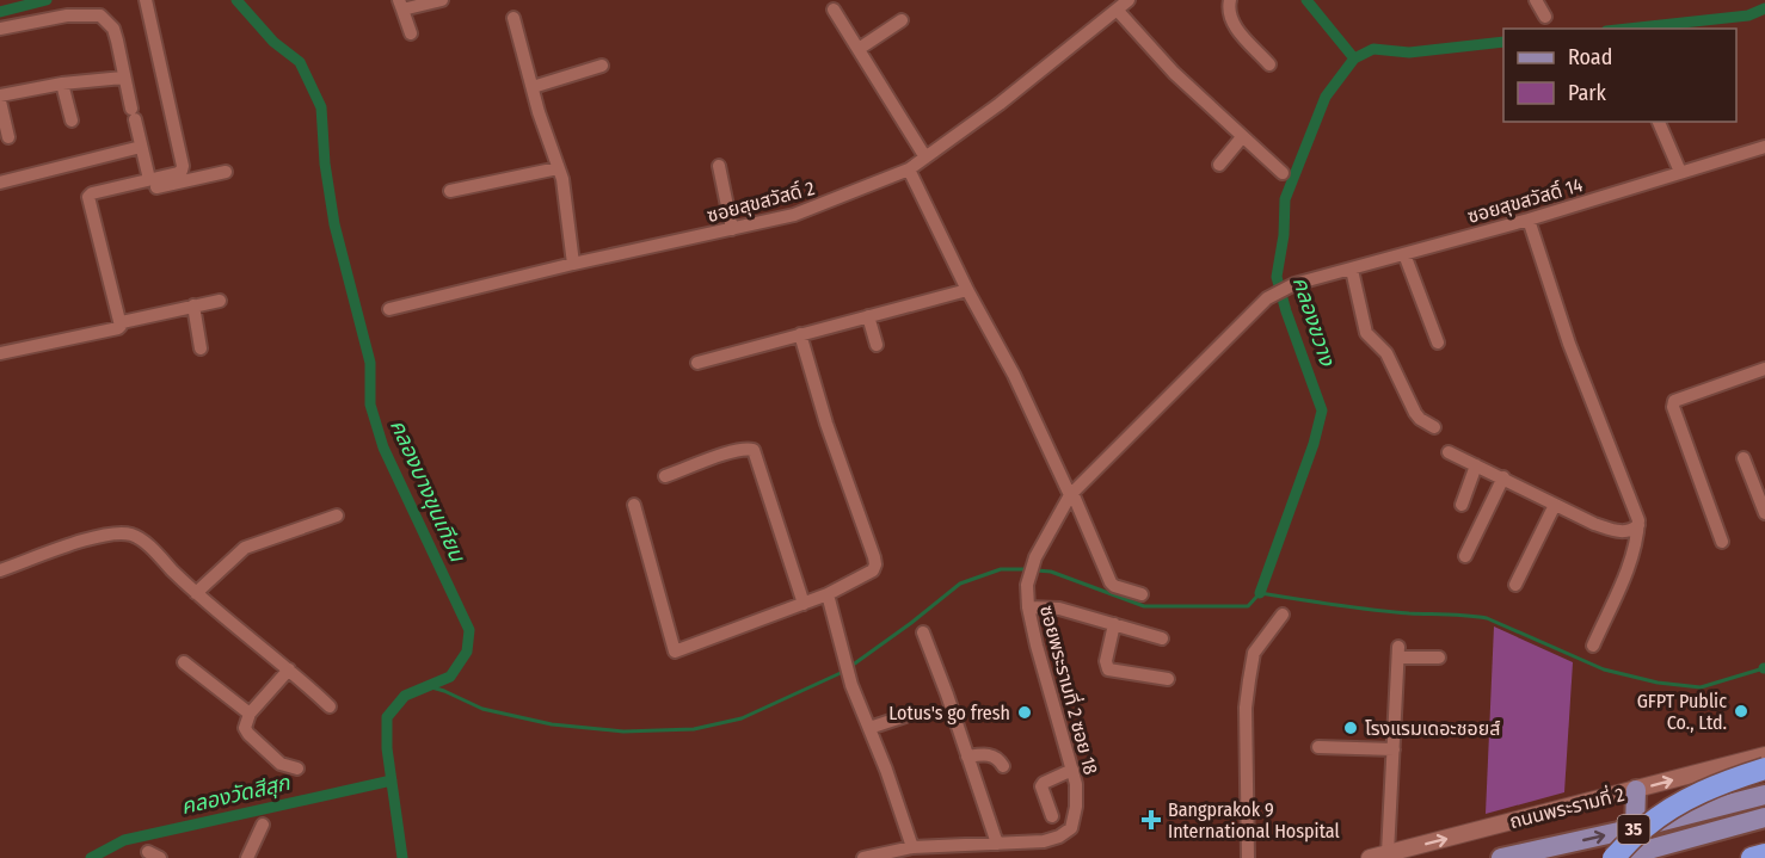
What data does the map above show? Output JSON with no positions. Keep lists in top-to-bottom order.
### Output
{
  "streets": {
    "main road": ["ถนนพระรามที่ 2", "35"],
    "street": ["ซอยสุขสวัสดิ์ 14", "ซอยสุขสวัสดิ์ 2", "ซอยพระรามที่ 2 ซอย 18"]
  },
  "crossings": [
    ["ซอยสุขสวัสดิ์ 14", "ซอยพระรามที่ 2 ซอย 18"]
  ],
  "water": ["คลองขวาง", "คลองบางขุนเทียน", "คลองวัดสีสุก"],
  "places": {
    "other": ["GFPT Public Co., Ltd.", "Lotus's go fresh", "โรงแรมเดอะชอยส์"],
    "health": ["Bangprakok 9 International Hospital"]
  },
  "legend": ["Road", "Park"]
}
